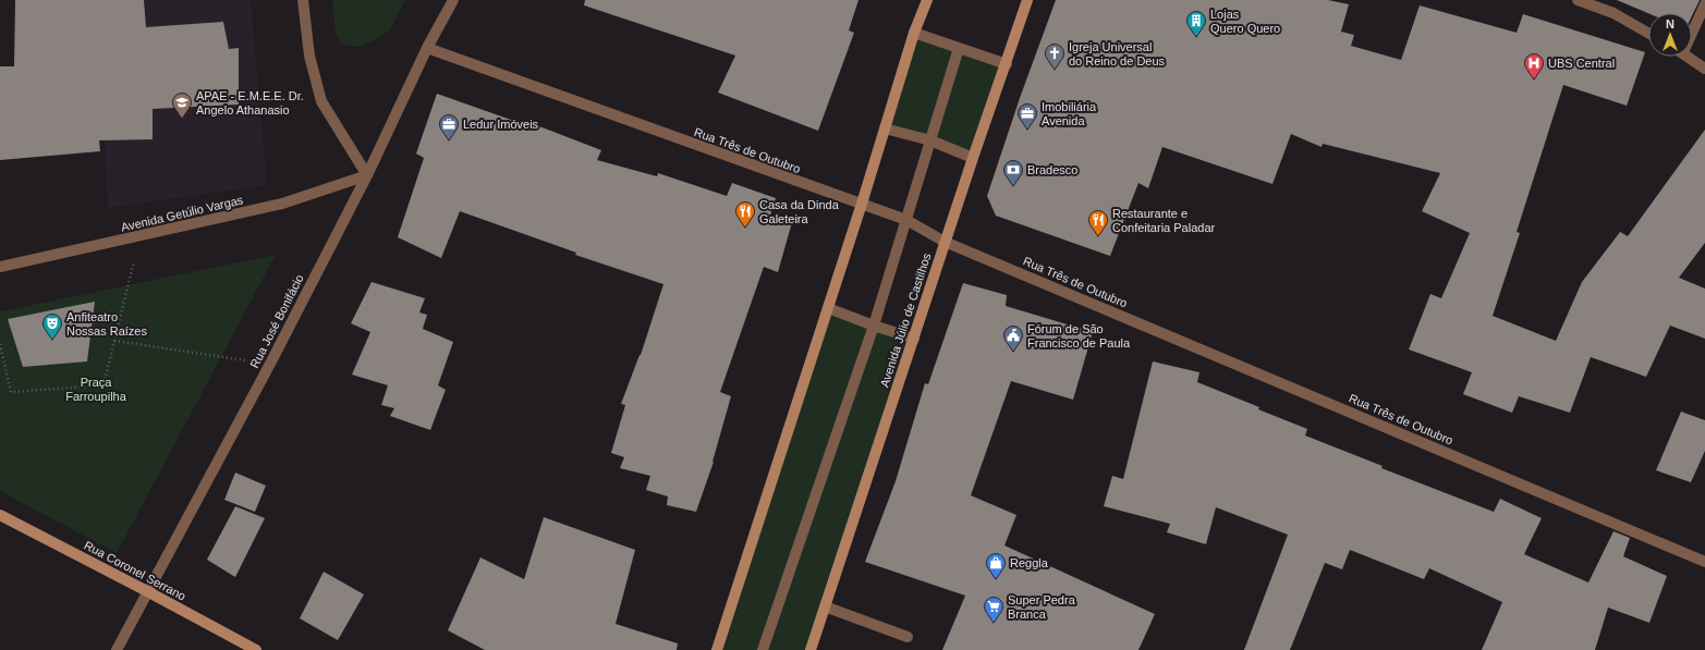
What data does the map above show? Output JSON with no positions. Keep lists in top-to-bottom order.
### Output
{
  "streets": {
    "main road": ["Avenida Júlio de Castilhos", "Rua Coronel Serrano"],
    "street": ["Rua Três de Outubro", "Avenida Getúlio Vargas", "Rua José Bonifácio"]
  },
  "crossings": [
    ["Rua Três de Outubro", "Avenida Júlio de Castilhos"],
    ["Rua Três de Outubro", "Rua José Bonifácio"],
    ["Avenida Getúlio Vargas", "Rua José Bonifácio"],
    ["Rua José Bonifácio", "Rua Coronel Serrano"]
  ],
  "parks": ["Praça Farroupilha"],
  "places": {
    "building": ["Lojas Quero Quero"],
    "church": ["Igreja Universal do Reino de Deus"],
    "hospital": ["UBS Central"],
    "school or university": ["APAE - E.M.E.E. Dr. Angelo Athanasio"],
    "office": ["Imobiliária Avenida", "Ledur Imóveis"],
    "bank": ["Bradesco"],
    "restaurant": ["Casa da Dinda Galeteira", "Restaurante e Confeitaria Paladar"],
    "theatre": ["Anfiteatro Nossas Raízes"],
    "public building": ["Fórum de São Francisco de Paula"],
    "shop": ["Reggla"],
    "supermarket": ["Super Pedra Branca"]
  },
  "north": "top"
}
